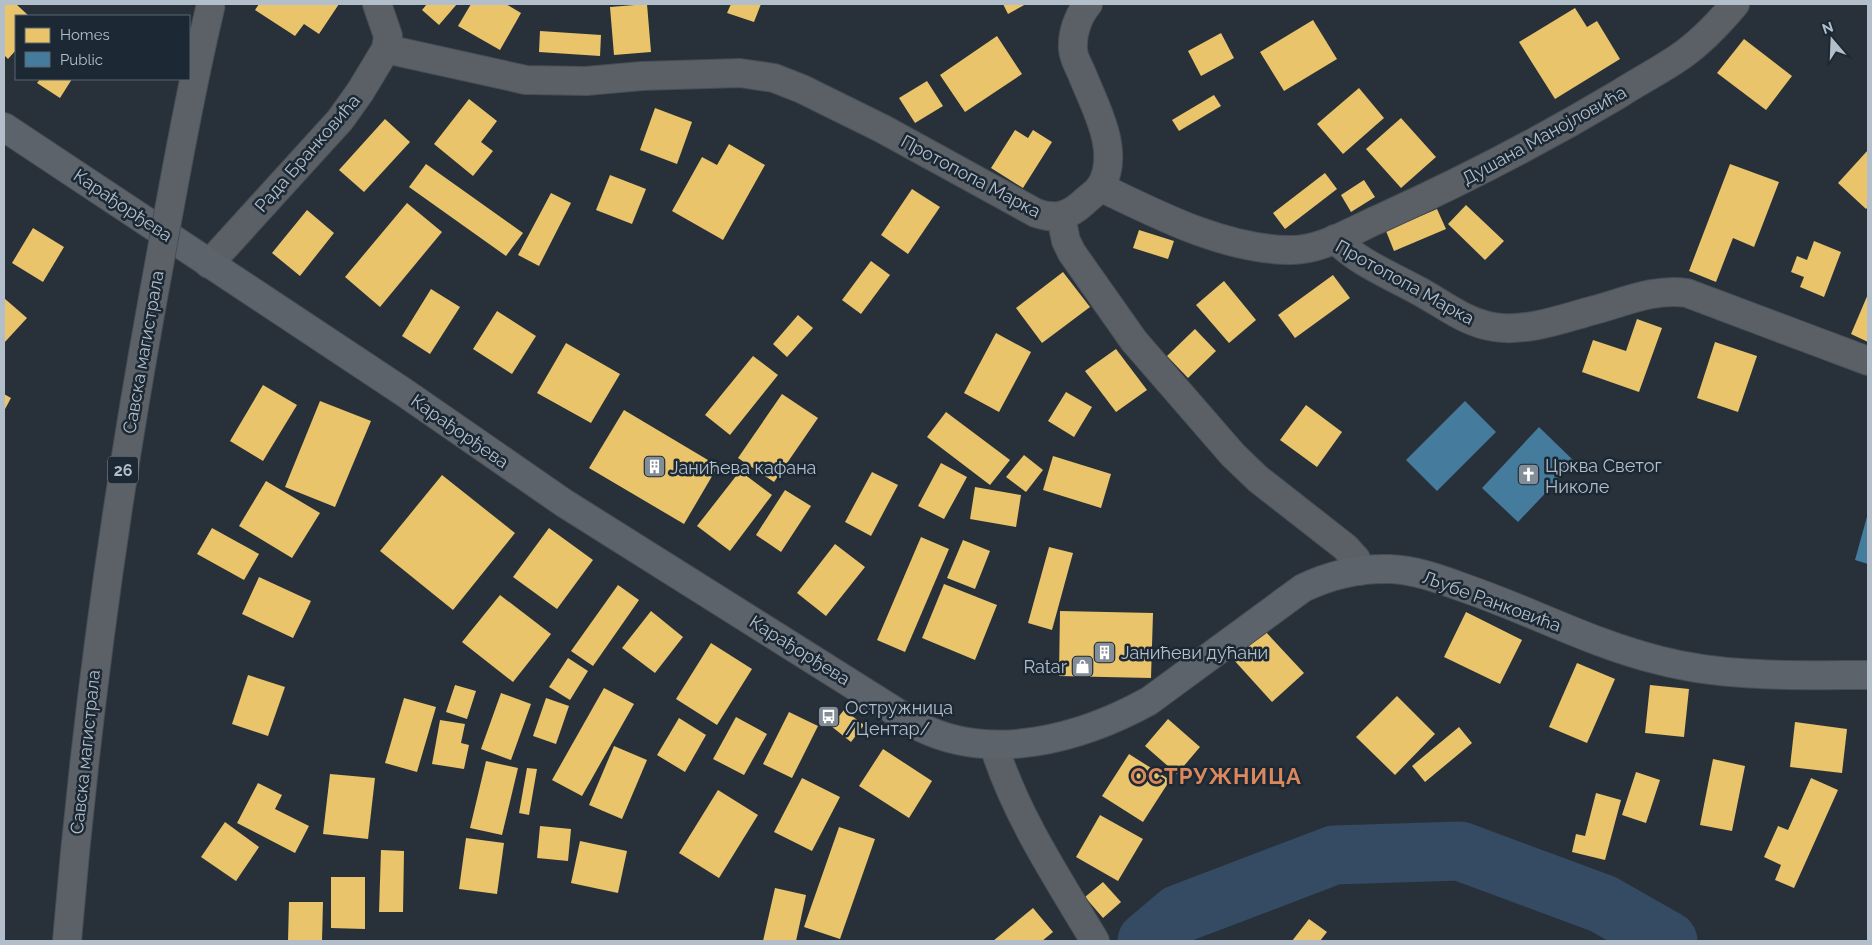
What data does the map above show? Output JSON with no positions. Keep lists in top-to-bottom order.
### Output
{
  "streets": {
    "main road": ["Савска магистрала", "26"],
    "street": [
      "Душана Манојловића",
      "Рада Бранковића",
      "Протопопа Марка",
      "Карађорђева",
      "Љубе Ранковића"
    ]
  },
  "crossings": [
    ["Душана Манојловића", "Протопопа Марка"],
    ["Рада Бранковића", "Протопопа Марка"],
    ["Рада Бранковића", "Карађорђева"],
    ["Карађорђева", "Љубе Ранковића"]
  ],
  "districts": ["ОСТРУЖНИЦА"],
  "places": {
    "building": ["Јанићева кафана", "Јанићеви дућани"],
    "church": ["Црква Светог Николе"],
    "shop": ["Ratar"],
    "bus stop": ["Остружница /Центар/"]
  },
  "legend": ["Homes", "Public"],
  "north": "top"
}
